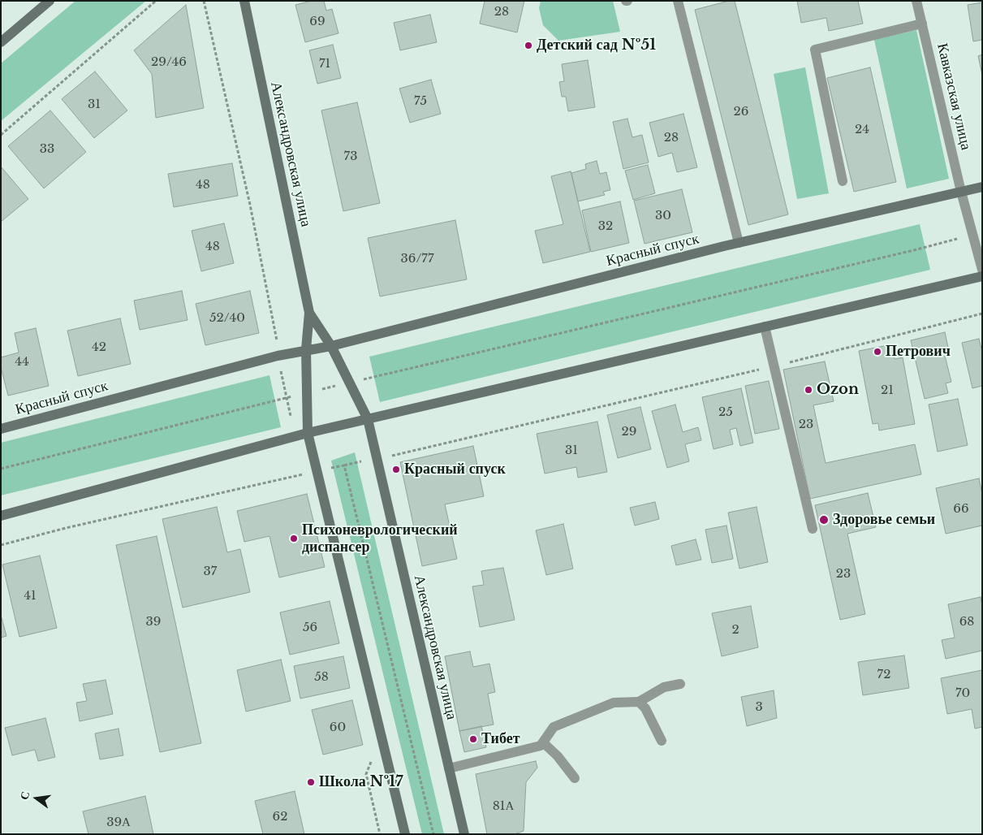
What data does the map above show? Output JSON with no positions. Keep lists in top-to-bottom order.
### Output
{
  "streets": {
    "street": ["Кавказская улица", "Александровская улица", "Красный спуск"]
  },
  "crossings": [
    ["Кавказская улица", "Красный спуск"],
    ["Александровская улица", "Красный спуск"]
  ],
  "places": [
    "Детский сад №51",
    "Петрович",
    "Ozon",
    "Красный спуск",
    "Здоровье семьи",
    "Психоневрологический диспансер",
    "Тибет",
    "Школа №17"
  ],
  "house_numbers": [
    "28",
    "69",
    "29/46",
    "71",
    "75",
    "31",
    "26",
    "24",
    "28",
    "33",
    "73",
    "48",
    "30",
    "32",
    "48",
    "36/77",
    "52/40",
    "42",
    "44",
    "21",
    "25",
    "23",
    "29",
    "31",
    "66",
    "37",
    "23",
    "41",
    "39",
    "68",
    "56",
    "2",
    "72",
    "58",
    "70",
    "3",
    "60",
    "81А",
    "62",
    "39А"
  ],
  "north": "left"
}
